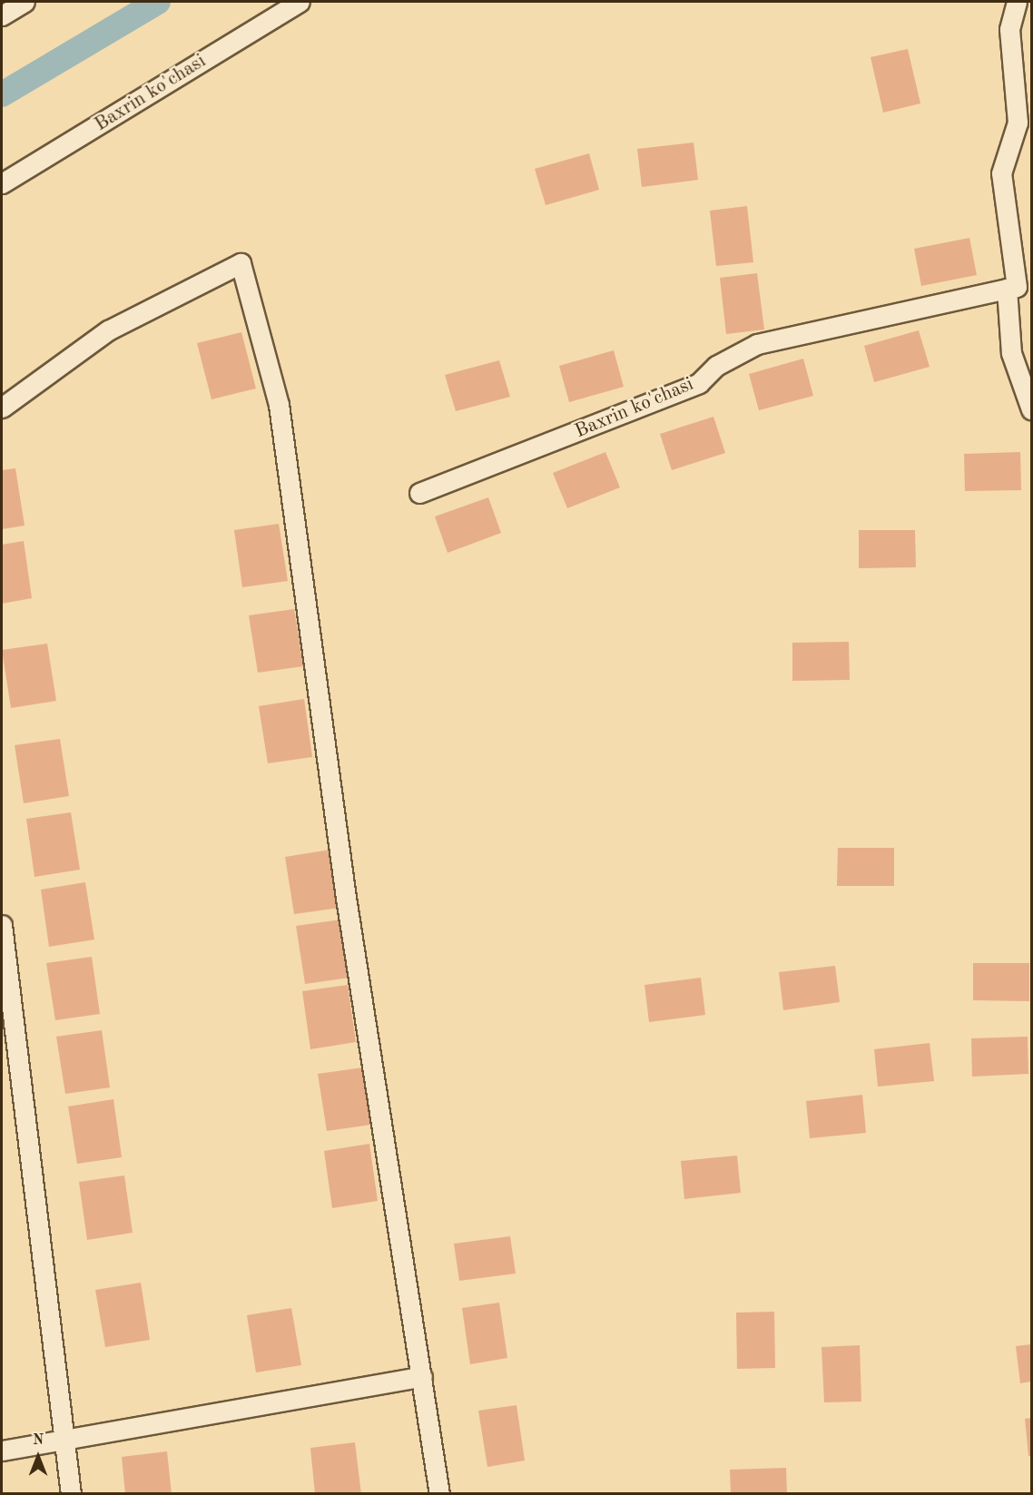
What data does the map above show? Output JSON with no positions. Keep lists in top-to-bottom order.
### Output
{
  "streets": {
    "street": ["Baxrin ko'chasi"]
  },
  "north": "top"
}
